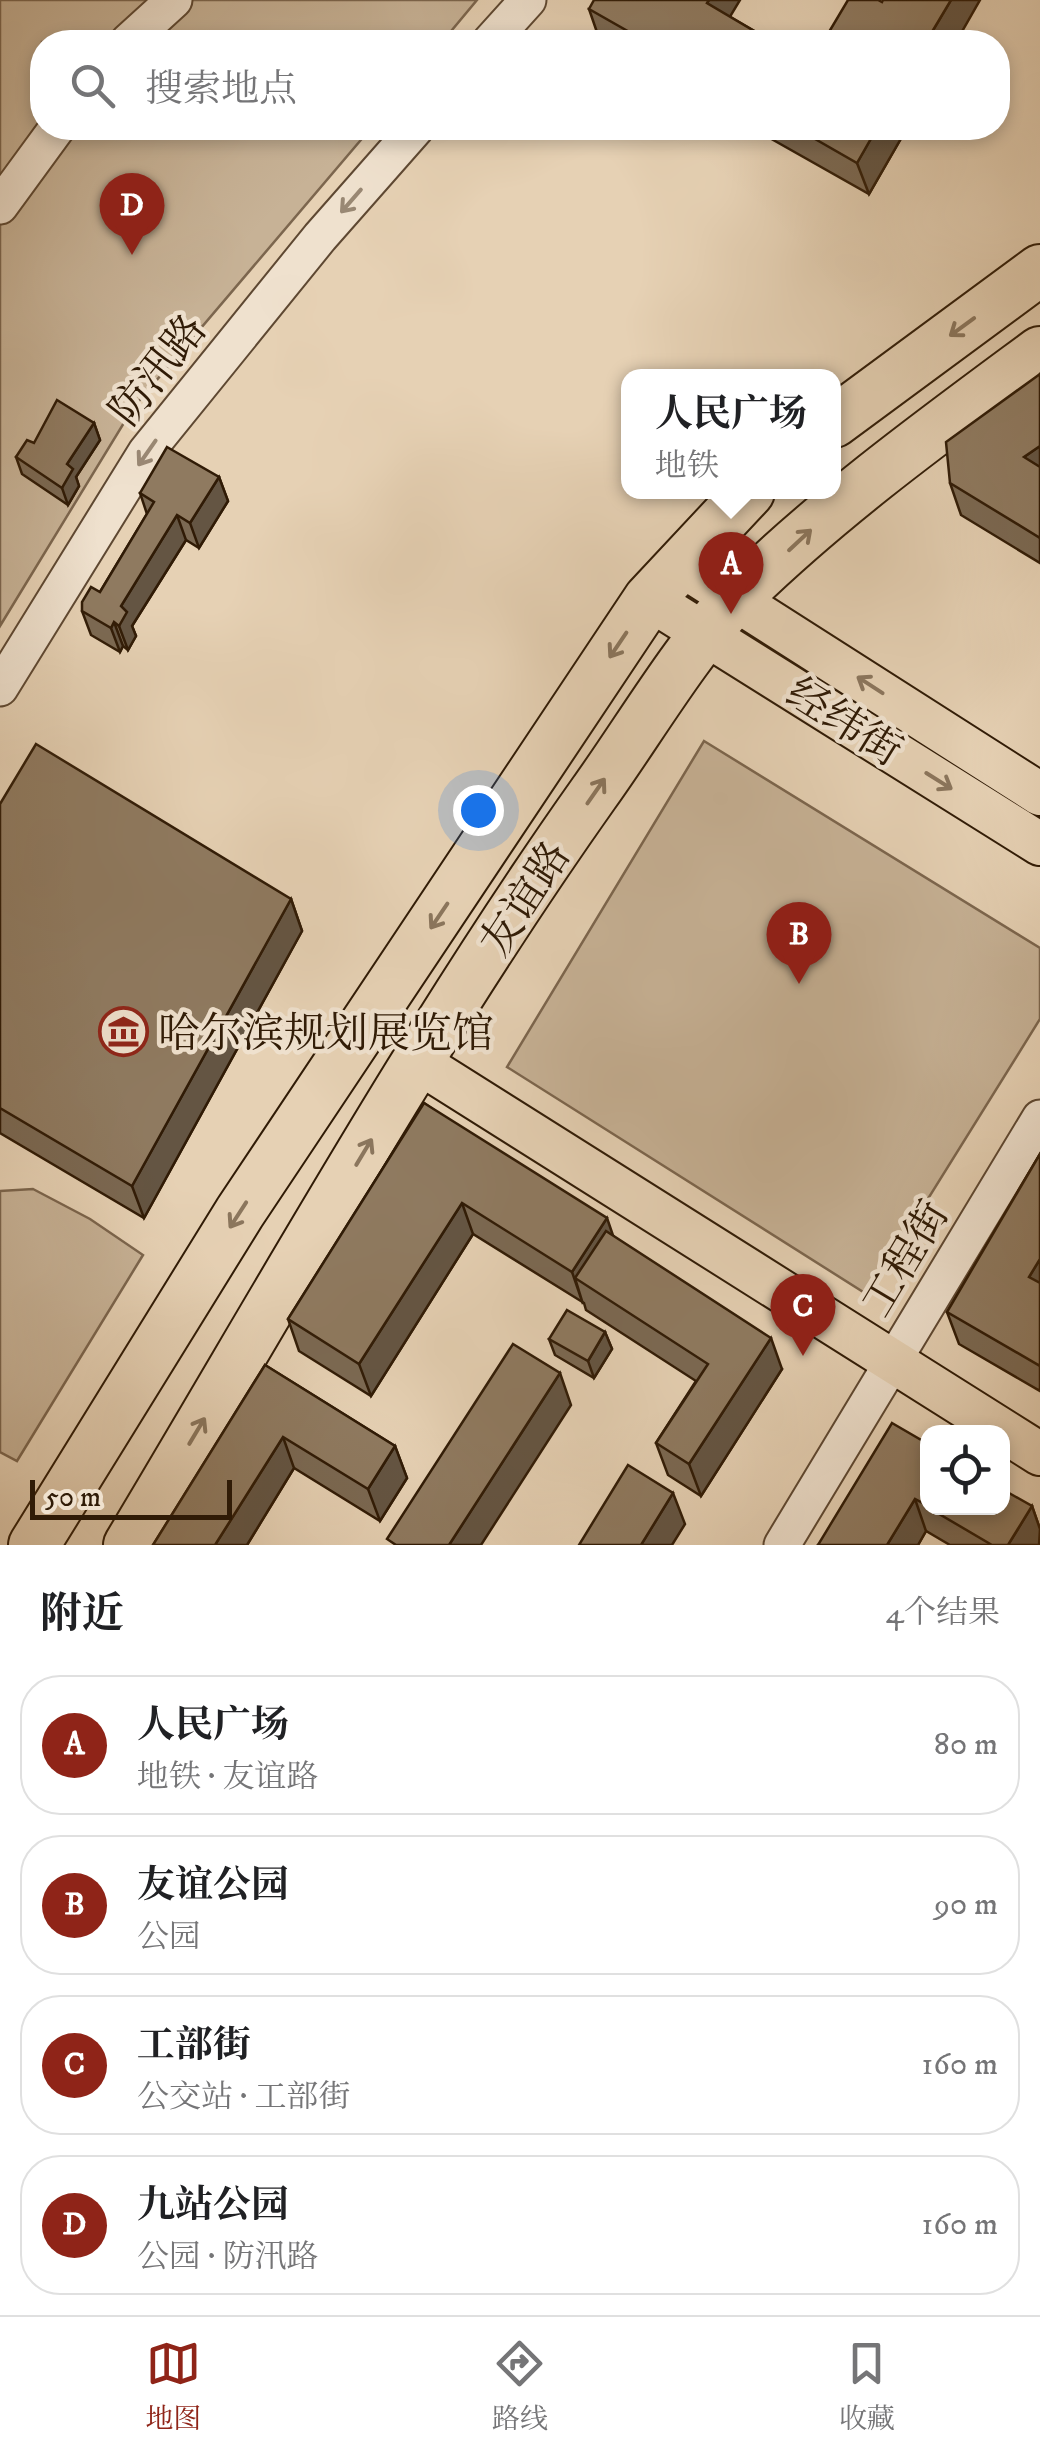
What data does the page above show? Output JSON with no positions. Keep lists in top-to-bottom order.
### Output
{
  "streets": {
    "highway": ["友谊路"],
    "main road": ["经纬街"],
    "street": ["防汛路", "工程街"]
  },
  "crossings": [
    ["经纬街", "友谊路"]
  ],
  "one_way": ["防汛路"],
  "places": {
    "museum": ["哈尔滨规划展览馆"]
  },
  "scale_bar": "50 m",
  "page": {
    "search": "搜索地点",
    "pins": [
      "D",
      "A",
      "B",
      "C"
    ],
    "popup": ["人民广场", "地铁"],
    "scale": "50 m",
    "heading": ["附近", "4个结果"],
    "list": [
      {
        "mark": "A",
        "name": "人民广场",
        "note": "地铁 · 友谊路",
        "value": "80 m"
      },
      {
        "mark": "B",
        "name": "友谊公园",
        "note": "公园",
        "value": "90 m"
      },
      {
        "mark": "C",
        "name": "工部街",
        "note": "公交站 · 工部街",
        "value": "160 m"
      },
      {
        "mark": "D",
        "name": "九站公园",
        "note": "公园 · 防汛路",
        "value": "160 m"
      }
    ],
    "nav": ["地图", "路线", "收藏"]
  }
}
